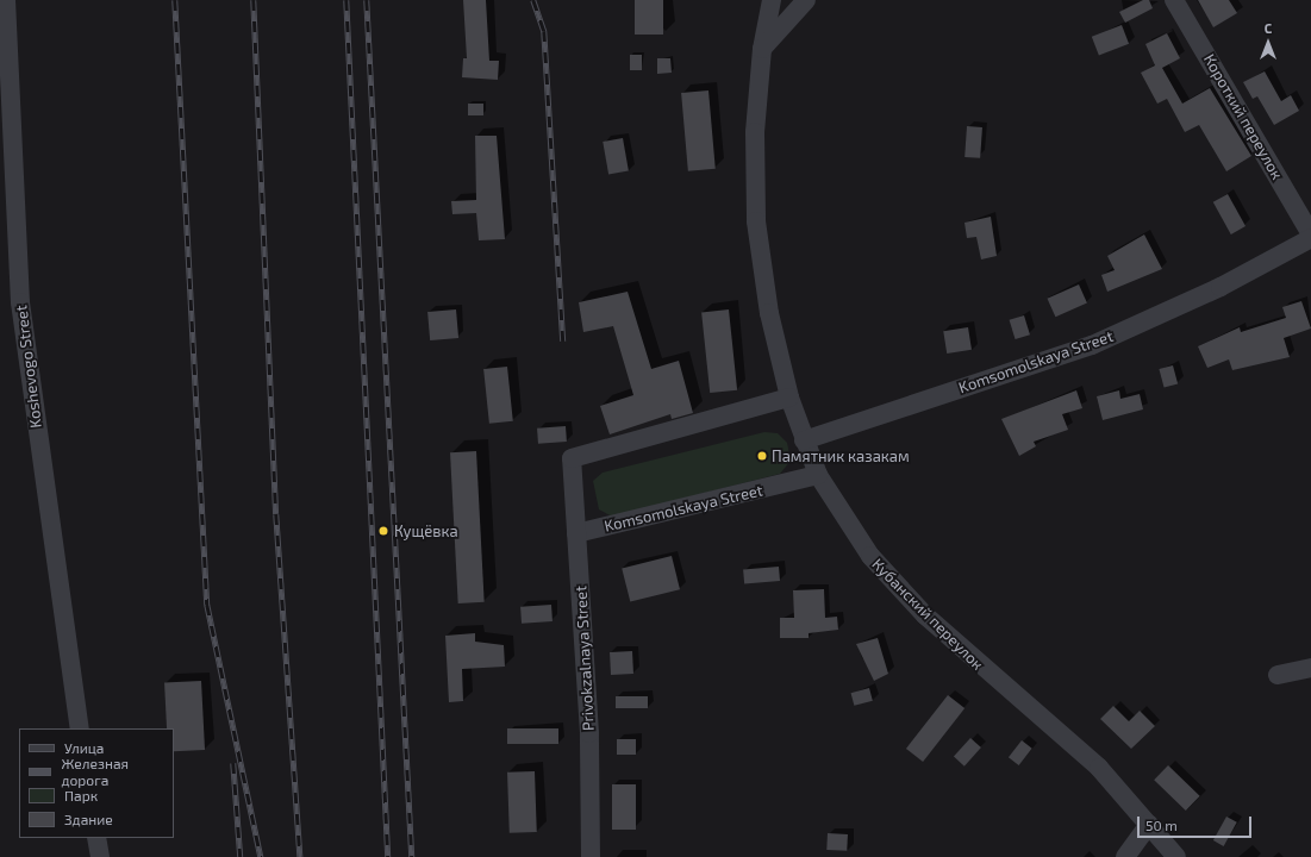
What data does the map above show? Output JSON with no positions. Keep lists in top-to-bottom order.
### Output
{
  "streets": {
    "street": [
      "Короткий переулок",
      "Komsomolskaya Street",
      "Koshevogo Street",
      "Кубанский переулок",
      "Privokzalnaya Street"
    ]
  },
  "crossings": [
    ["Komsomolskaya Street", "Кубанский переулок"],
    ["Komsomolskaya Street", "Privokzalnaya Street"],
    ["Кубанский переулок", "Privokzalnaya Street"]
  ],
  "places": ["Памятник казакам", "Кущёвка"],
  "legend": [
    "Улица",
    "Железная дорога",
    "Парк",
    "Здание"
  ],
  "scale_bar": "50 m",
  "north": "top"
}
